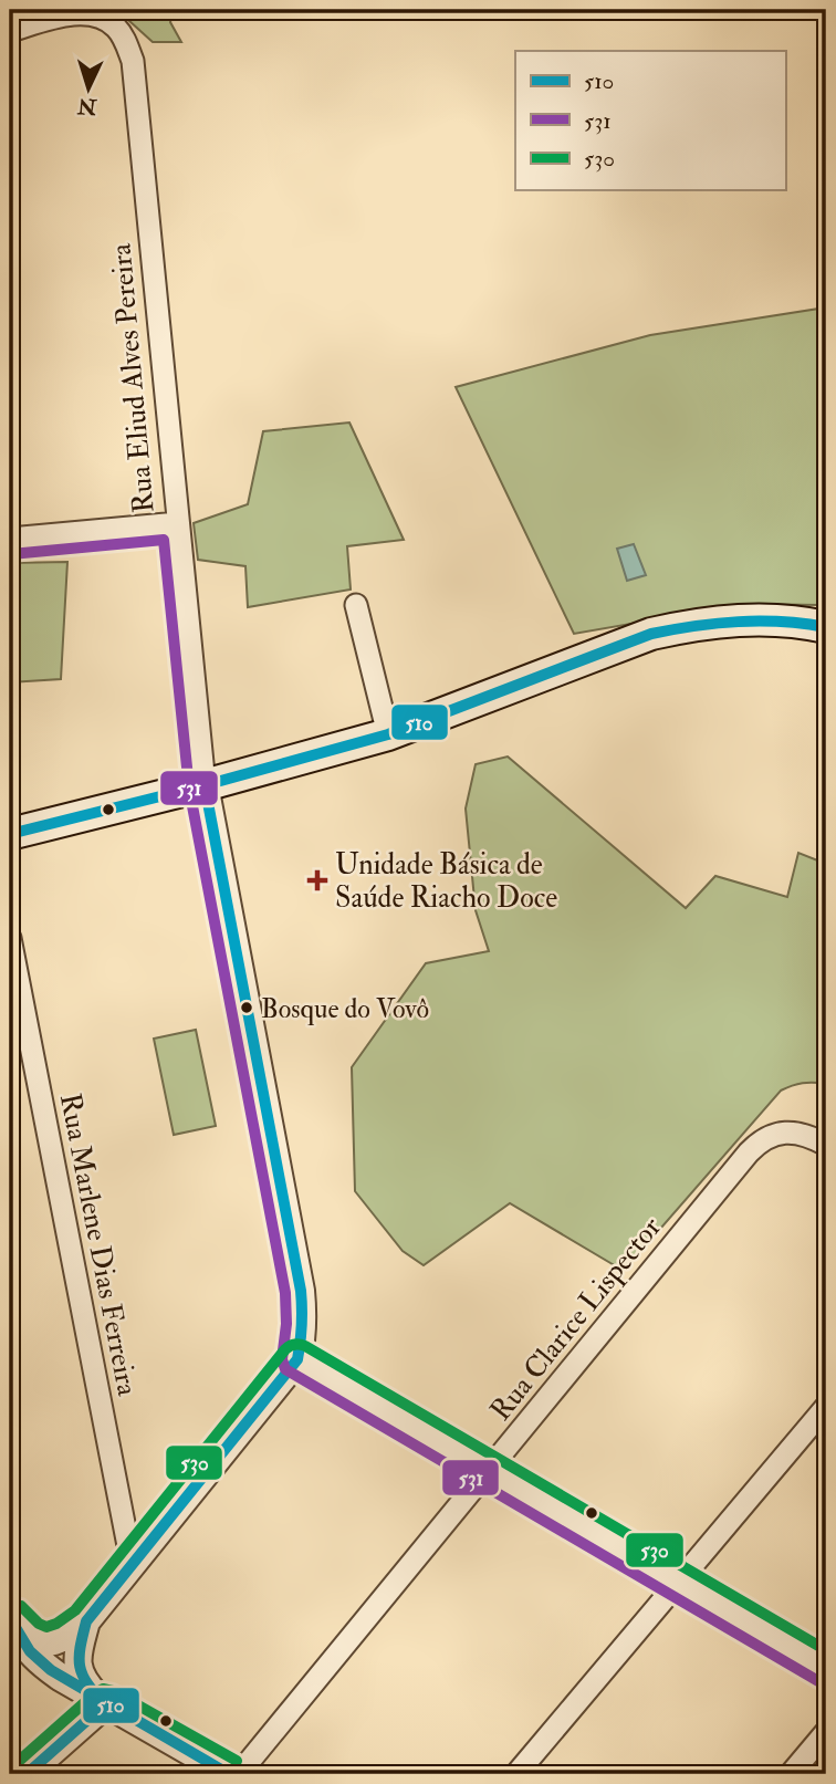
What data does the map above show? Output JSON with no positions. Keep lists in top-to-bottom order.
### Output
{
  "streets": {
    "street": ["Rua Eliud Alves Pereira", "Rua Marlene Dias Ferreira", "Rua Clarice Lispector"]
  },
  "places": {
    "health": ["Unidade Básica de Saúde Riacho Doce"],
    "other": ["Bosque do Vovô"]
  },
  "lines": ["transit line 531", "transit line 510", "transit line 530"],
  "legend": ["510", "531", "530"],
  "north": "bottom"
}
